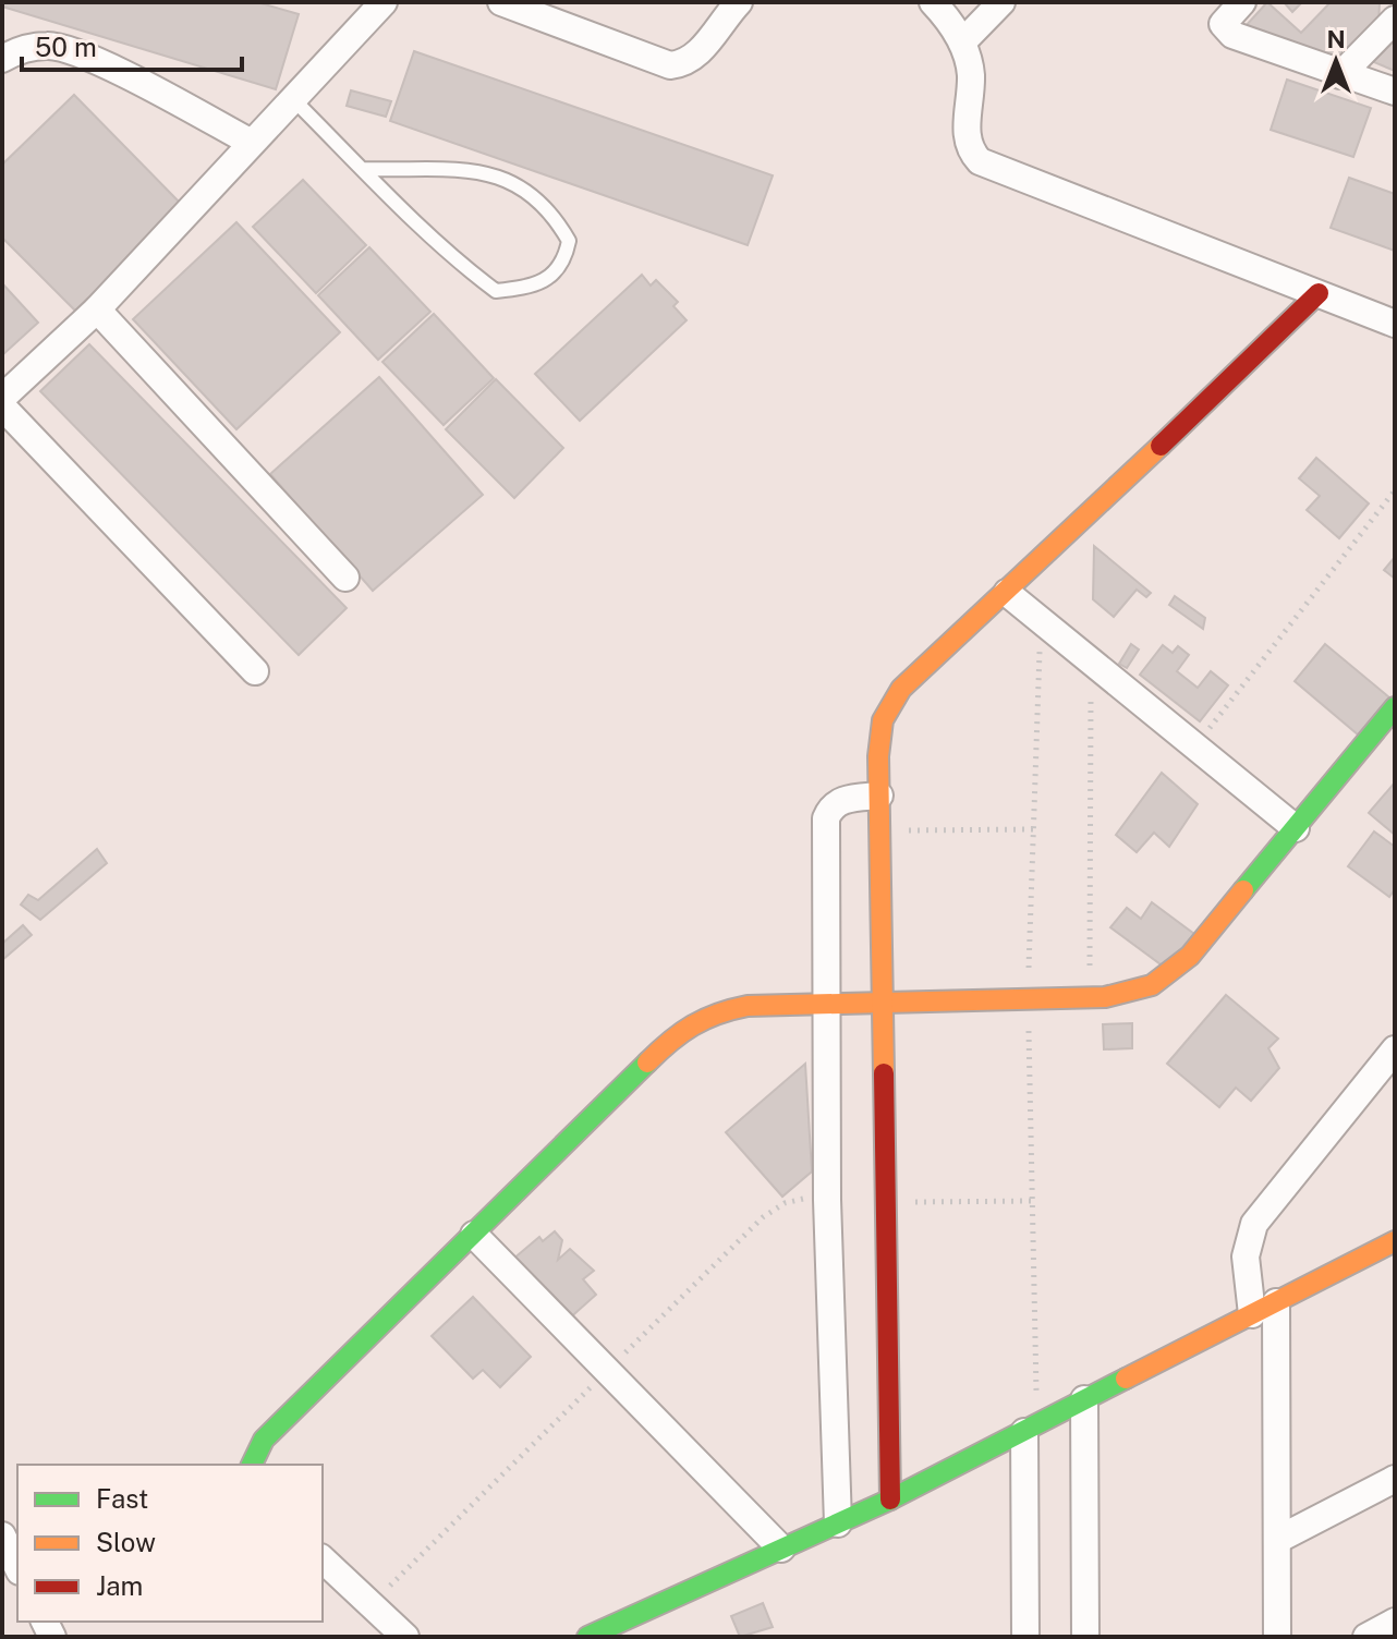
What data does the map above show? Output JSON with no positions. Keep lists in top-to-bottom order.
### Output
{
  "legend": ["Fast", "Slow", "Jam"],
  "scale_bar": "50 m",
  "north": "top"
}
